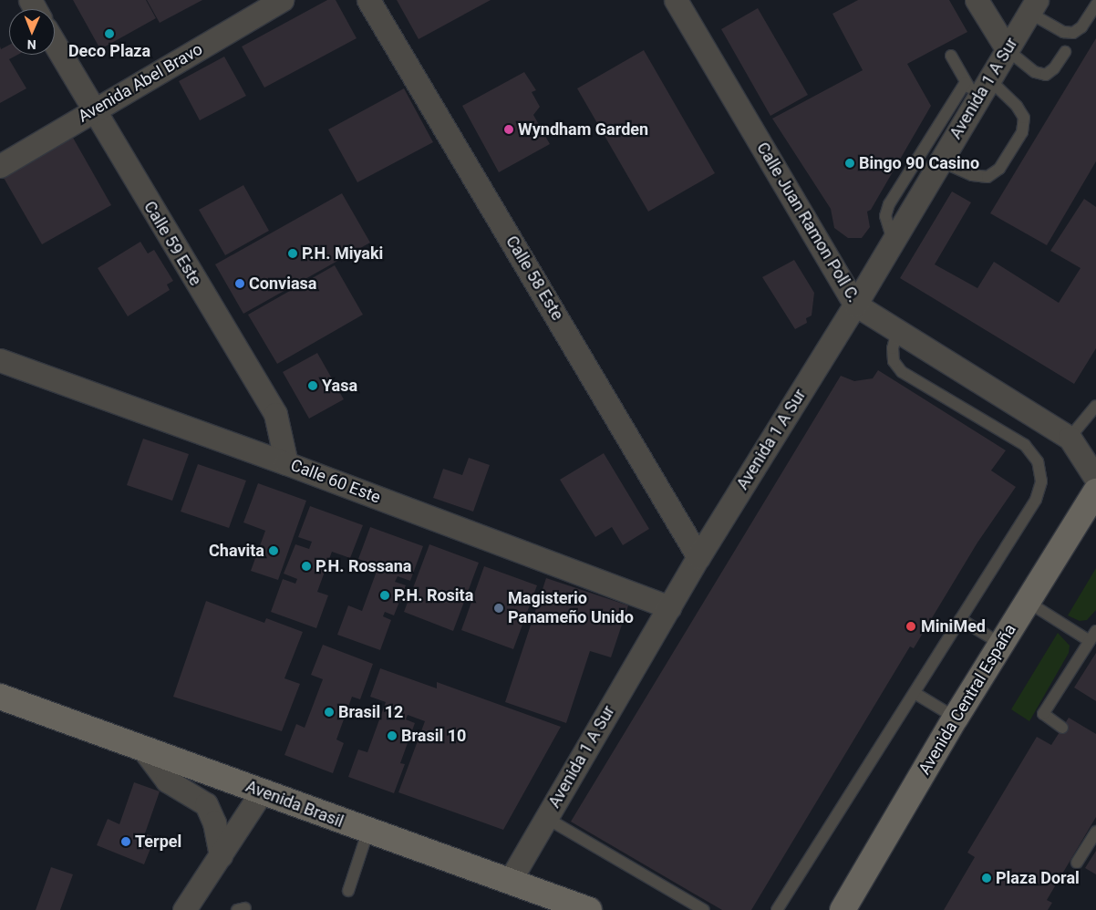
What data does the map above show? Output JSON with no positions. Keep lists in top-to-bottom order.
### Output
{
  "streets": {
    "main road": ["Avenida Central España", "Avenida Brasil"],
    "street": [
      "Avenida Abel Bravo",
      "Avenida 1 A Sur",
      "Calle Juan Ramon Poll C.",
      "Calle 59 Este",
      "Calle 58 Este",
      "Calle 60 Este"
    ]
  },
  "crossings": [
    ["Avenida Abel Bravo", "Calle 59 Este"],
    ["Avenida 1 A Sur", "Calle Juan Ramon Poll C."],
    ["Avenida 1 A Sur", "Calle 58 Este"],
    ["Avenida 1 A Sur", "Calle 60 Este"],
    ["Avenida 1 A Sur", "Avenida Brasil"],
    ["Calle 59 Este", "Calle 60 Este"]
  ],
  "places": [
    "Deco Plaza",
    "Wyndham Garden",
    "Bingo 90 Casino",
    "P.H. Miyaki",
    "Conviasa",
    "Yasa",
    "Chavita",
    "P.H. Rossana",
    "P.H. Rosita",
    "Magisterio Panameño Unido",
    "MiniMed",
    "Brasil 12",
    "Brasil 10",
    "Terpel",
    "Plaza Doral"
  ],
  "north": "bottom"
}
